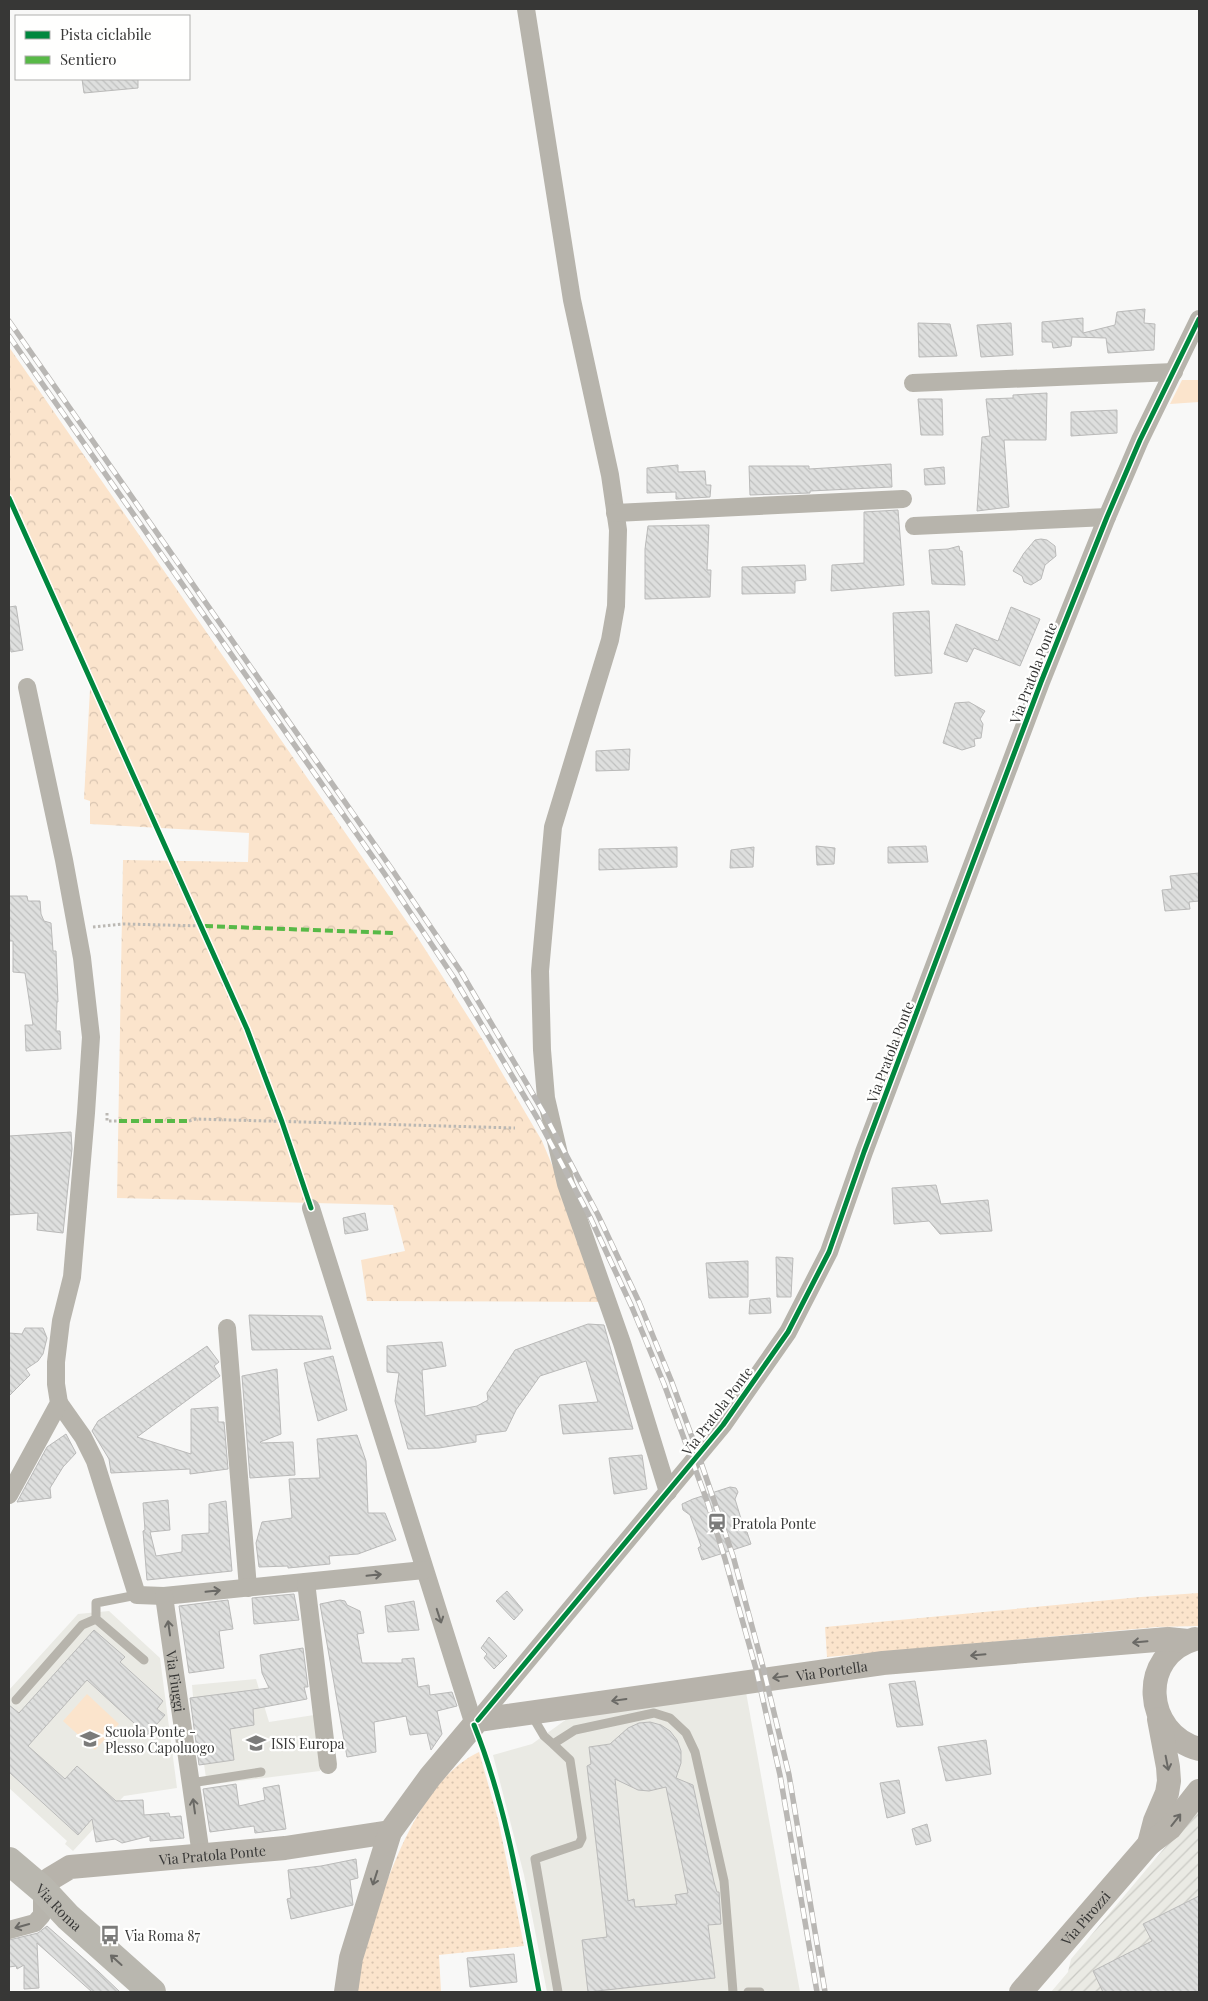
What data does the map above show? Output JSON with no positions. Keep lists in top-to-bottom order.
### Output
{
  "streets": {
    "main road": [
      "Via Pratola Ponte",
      "Via Portella",
      "Via Roma",
      "Via Pirozzi"
    ],
    "street": ["Via Fiuggi"]
  },
  "crossings": [
    ["Via Pratola Ponte", "Via Portella"],
    ["Via Pratola Ponte", "Via Fiuggi"],
    ["Via Pratola Ponte", "Via Roma"]
  ],
  "one_way": ["Via Portella", "Via Roma"],
  "places": {
    "station": ["Pratola Ponte"],
    "school or university": ["Scuola Ponte - Plesso Capoluogo", "ISIS Europa"],
    "bus stop": ["Via Roma 87"]
  },
  "legend": ["Pista ciclabile", "Sentiero"]
}
